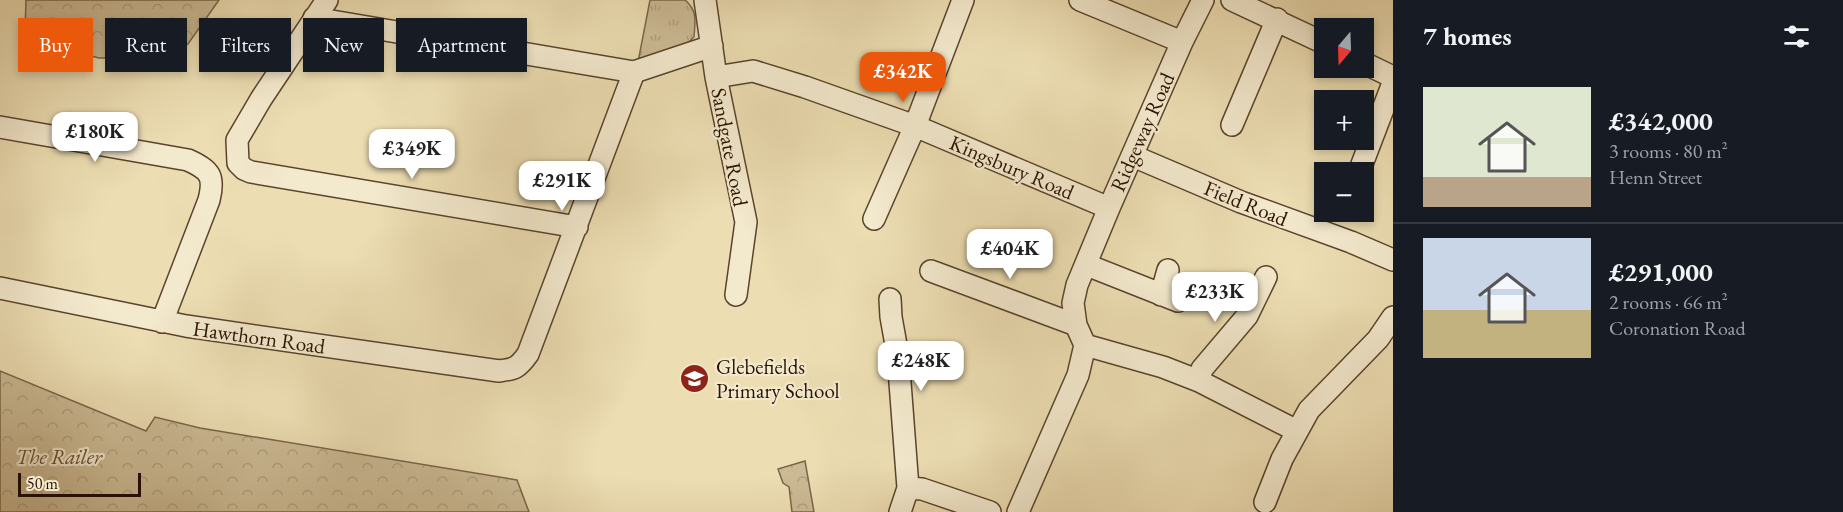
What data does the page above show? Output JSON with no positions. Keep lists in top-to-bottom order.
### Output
{
  "streets": {
    "street": [
      "Ridgeway Road",
      "Sandgate Road",
      "Kingsbury Road",
      "Field Road",
      "Hawthorn Road"
    ]
  },
  "crossings": [
    ["Ridgeway Road", "Kingsbury Road"],
    ["Ridgeway Road", "Field Road"],
    ["Sandgate Road", "Kingsbury Road"]
  ],
  "parks": ["The Railer"],
  "places": {
    "school or university": ["Glebefields Primary School"]
  },
  "scale_bar": "50 m",
  "north": "bottom",
  "page": {
    "heading": "7 homes",
    "map_buttons": ["+", "−"],
    "chip": [
      "Buy",
      "Rent",
      "Filters",
      "New",
      "Apartment"
    ],
    "price": [
      "£342K",
      "£180K",
      "£349K",
      "£291K",
      "£404K",
      "£233K",
      "£248K"
    ],
    "list": [
      {
        "name": "£342,000",
        "note": "3 rooms · 80 m² · Henn Street"
      },
      {
        "name": "£291,000",
        "note": "2 rooms · 66 m² · Coronation Road"
      }
    ],
    "scale": "50 m"
  }
}
